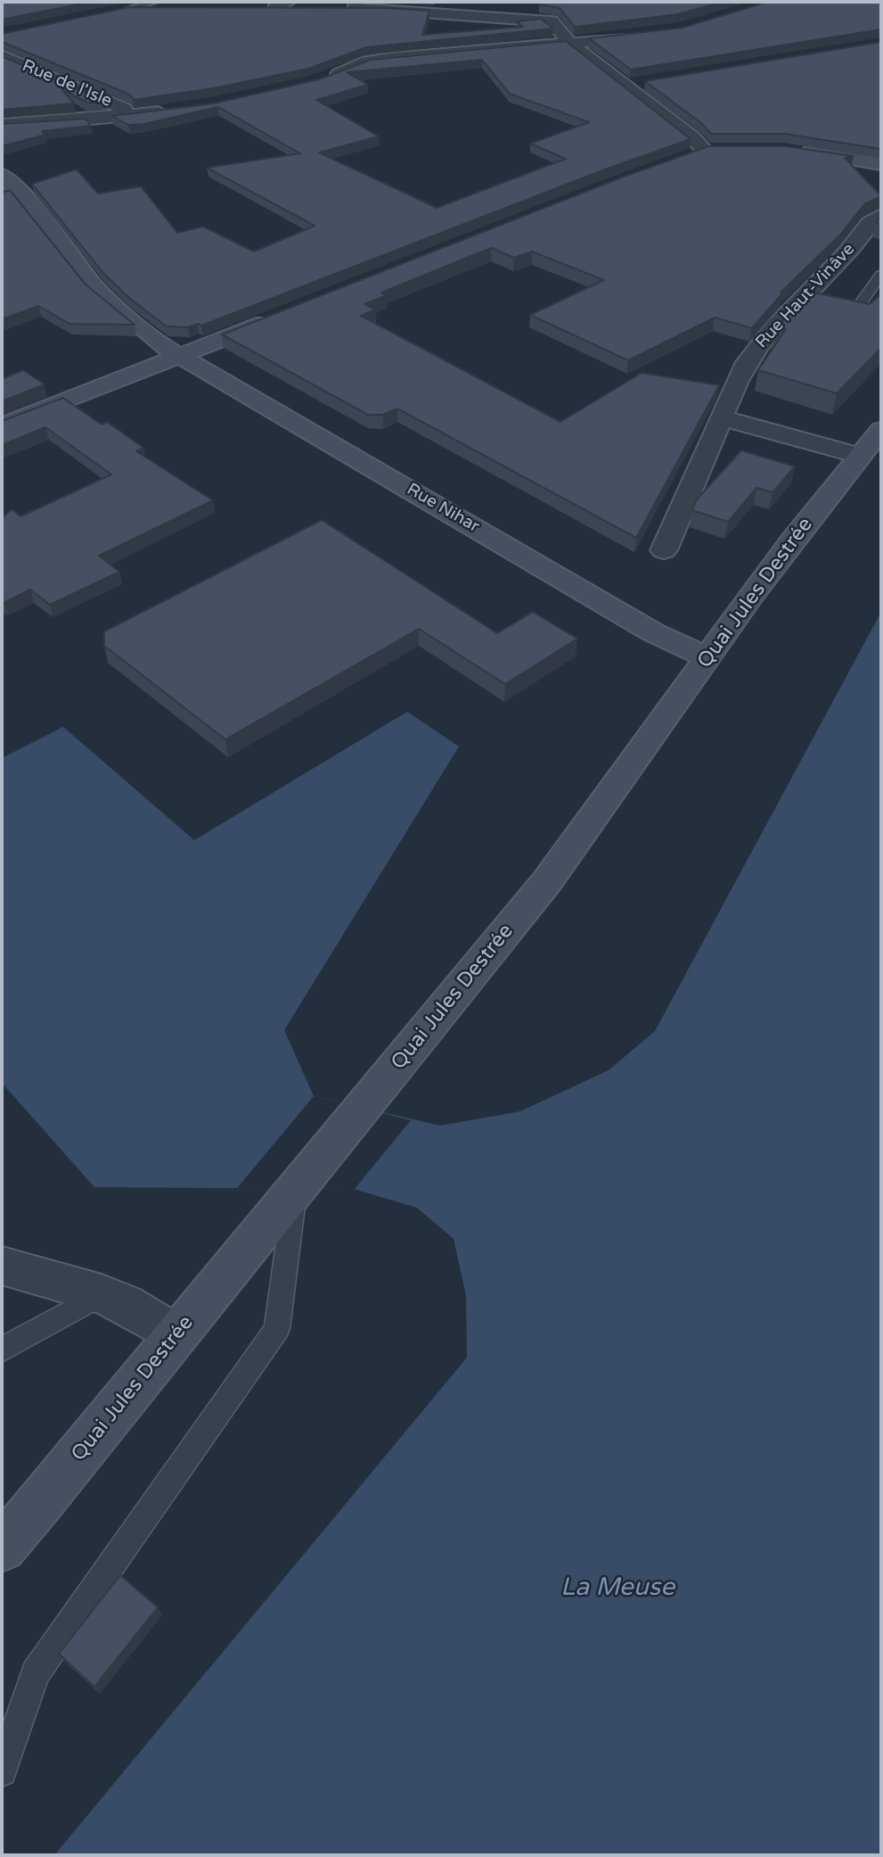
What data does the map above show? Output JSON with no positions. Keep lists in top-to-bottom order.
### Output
{
  "streets": {
    "street": [
      "Rue de l'Isle",
      "Rue Haut-Vinâve",
      "Rue Nihar",
      "Quai Jules Destrée"
    ]
  },
  "crossings": [
    ["Rue Nihar", "Quai Jules Destrée"]
  ],
  "water": ["La Meuse"]
}
